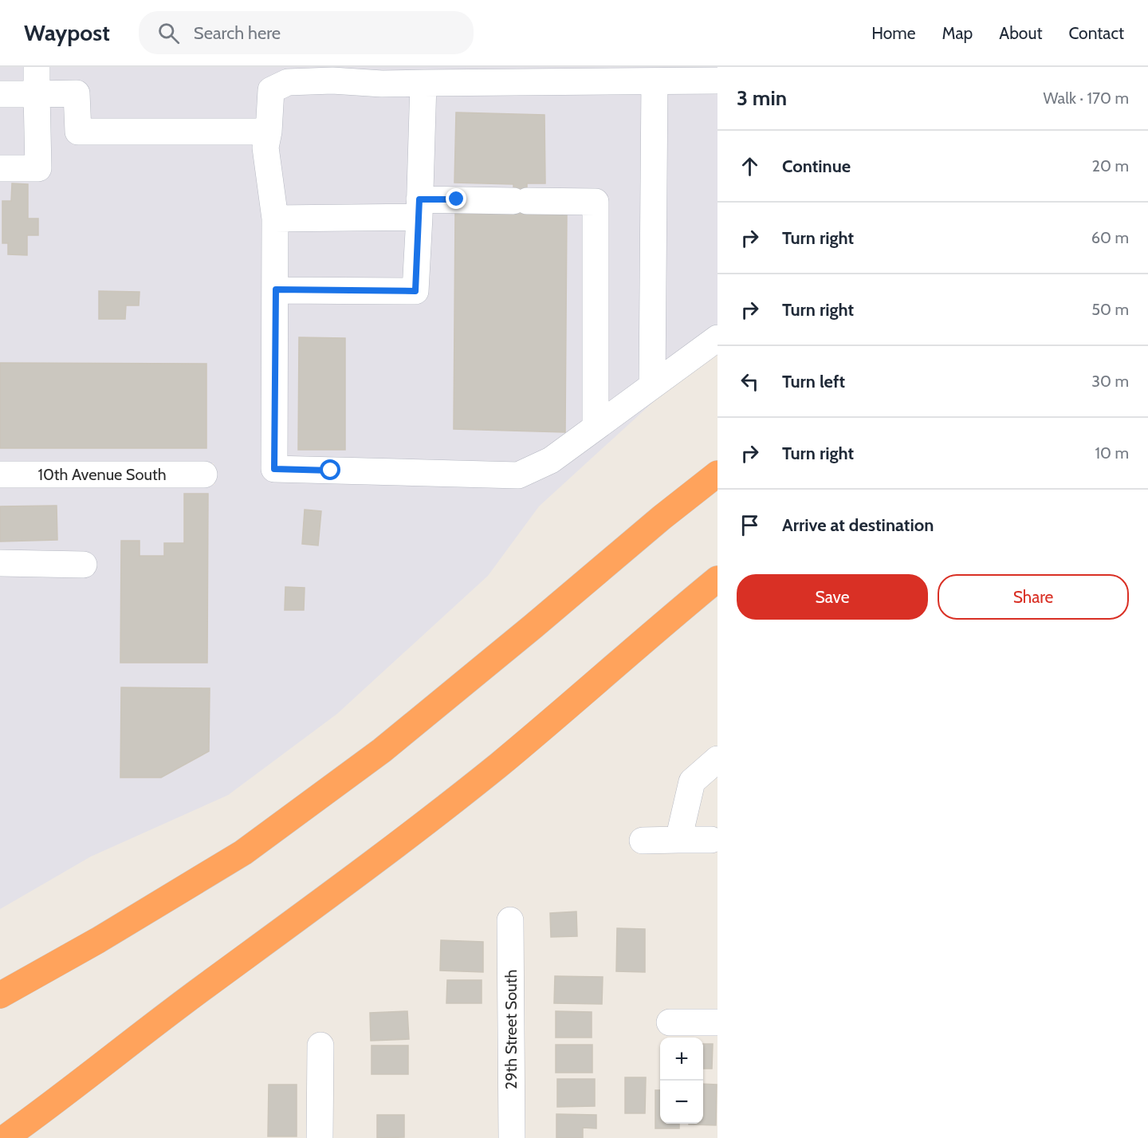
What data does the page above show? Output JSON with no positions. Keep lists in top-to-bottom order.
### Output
{
  "streets": {
    "street": ["10th Avenue South", "29th Street South"]
  },
  "page": {
    "header": "Waypost",
    "search": "Search here",
    "nav": [
      "Home",
      "Map",
      "About",
      "Contact"
    ],
    "heading": ["3 min", "Walk · 170 m"],
    "list": [
      ["Continue", "20 m"],
      ["Turn right", "60 m"],
      ["Turn right", "50 m"],
      ["Turn left", "30 m"],
      ["Turn right", "10 m"],
      "Arrive at destination"
    ],
    "buttons": ["Save", "Share"],
    "map_buttons": ["+", "−"]
  }
}
